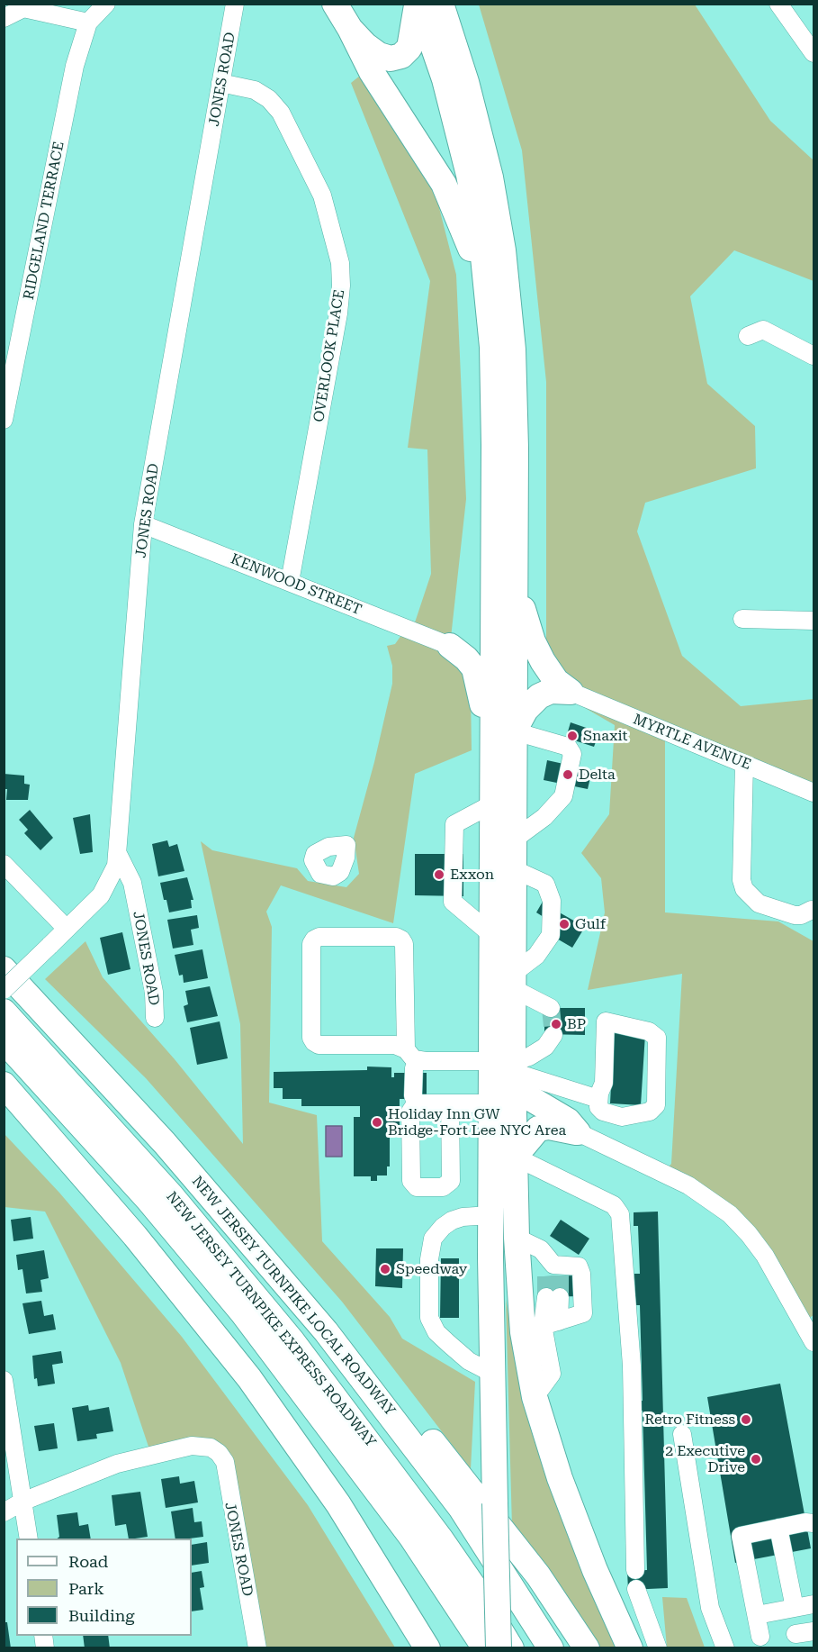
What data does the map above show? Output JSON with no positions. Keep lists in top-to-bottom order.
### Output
{
  "streets": {
    "highway": ["NEW JERSEY TURNPIKE LOCAL ROADWAY", "NEW JERSEY TURNPIKE EXPRESS ROADWAY"],
    "street": [
      "JONES ROAD",
      "RIDGELAND TERRACE",
      "OVERLOOK PLACE",
      "KENWOOD STREET",
      "MYRTLE AVENUE"
    ]
  },
  "crossings": [
    ["JONES ROAD", "OVERLOOK PLACE"],
    ["JONES ROAD", "KENWOOD STREET"],
    ["OVERLOOK PLACE", "KENWOOD STREET"]
  ],
  "places": [
    "Snaxit",
    "Delta",
    "Exxon",
    "Gulf",
    "BP",
    "Holiday Inn GW Bridge-Fort Lee NYC Area",
    "Speedway",
    "Retro Fitness",
    "2 Executive Drive"
  ],
  "legend": ["Road", "Park", "Building"]
}
